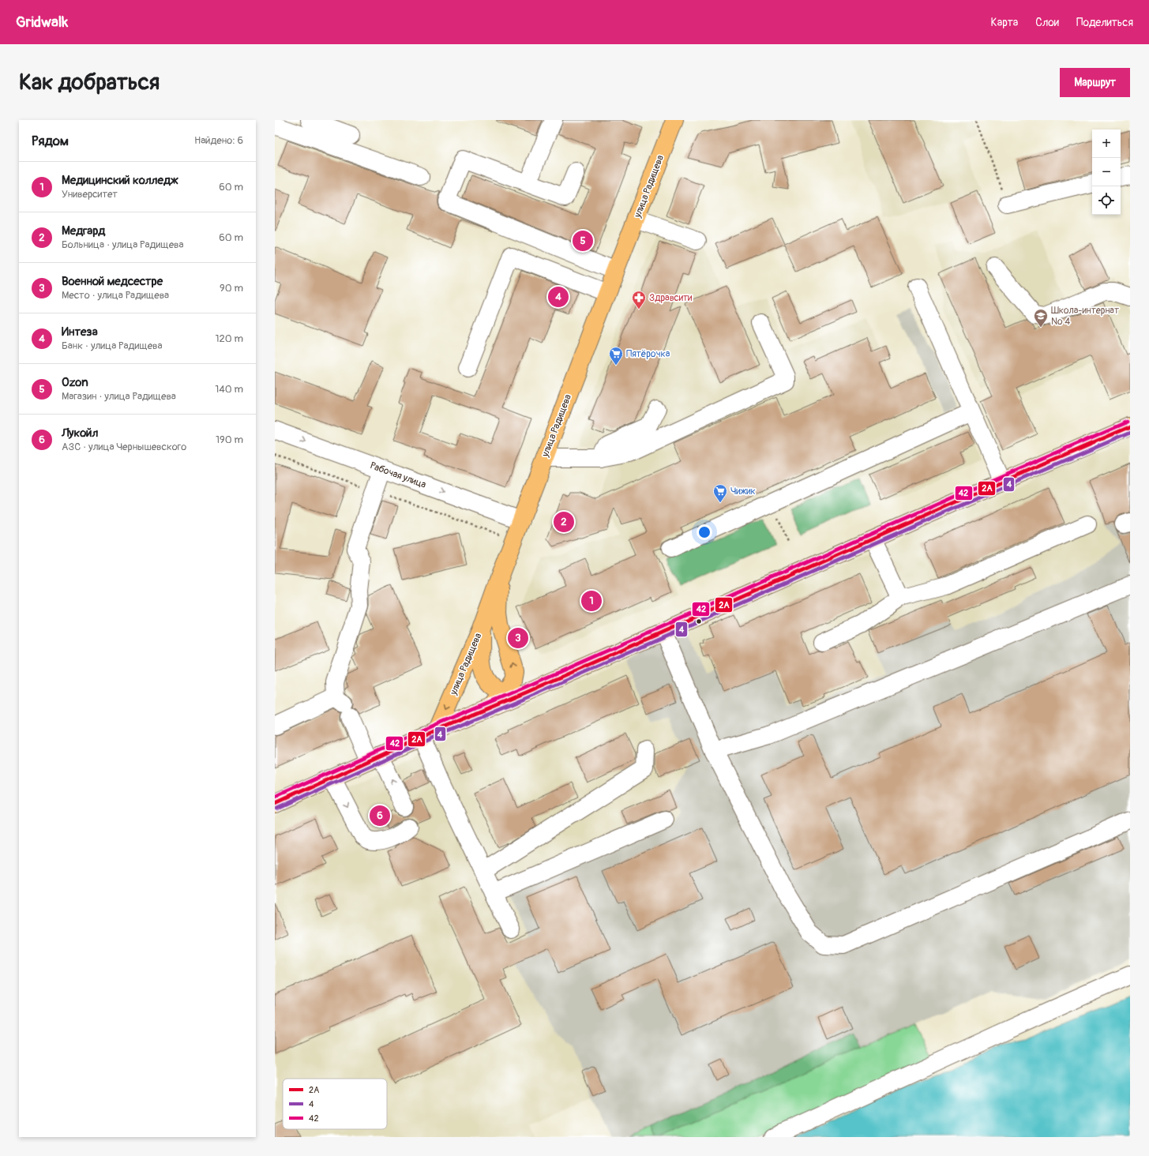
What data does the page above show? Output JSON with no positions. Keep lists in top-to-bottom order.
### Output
{
  "streets": {
    "main road": ["улица Радищева"],
    "street": ["Рабочая улица"]
  },
  "crossings": [
    ["улица Радищева", "Рабочая улица"]
  ],
  "one_way": ["Рабочая улица"],
  "places": {
    "pharmacy": ["Здравсити"],
    "school or university": ["Школа-интернат № 4"],
    "supermarket": ["Пятёрочка", "Чижик"]
  },
  "lines": ["transit line 42", "transit line 2А", "transit line 4"],
  "legend": ["2А", "4", "42"],
  "page": {
    "header": "Gridwalk",
    "nav": ["Карта", "Слои", "Поделиться"],
    "buttons": "Маршрут",
    "title": "Как добраться",
    "heading": ["Рядом", "Найдено: 6"],
    "map_buttons": ["+", "−"],
    "list": [
      {
        "mark": "1",
        "name": "Медицинский колледж",
        "note": "Университет",
        "value": "60 m"
      },
      {
        "mark": "2",
        "name": "Медгард",
        "note": "Больница · улица Радищева",
        "value": "60 m"
      },
      {
        "mark": "3",
        "name": "Военной медсестре",
        "note": "Место · улица Радищева",
        "value": "90 m"
      },
      {
        "mark": "4",
        "name": "Интеза",
        "note": "Банк · улица Радищева",
        "value": "120 m"
      },
      {
        "mark": "5",
        "name": "Ozon",
        "note": "Магазин · улица Радищева",
        "value": "140 m"
      },
      {
        "mark": "6",
        "name": "Лукойл",
        "note": "АЗС · улица Чернышевского",
        "value": "190 m"
      }
    ],
    "pins": [
      "5",
      "4",
      "2",
      "1",
      "3",
      "6"
    ]
  }
}
